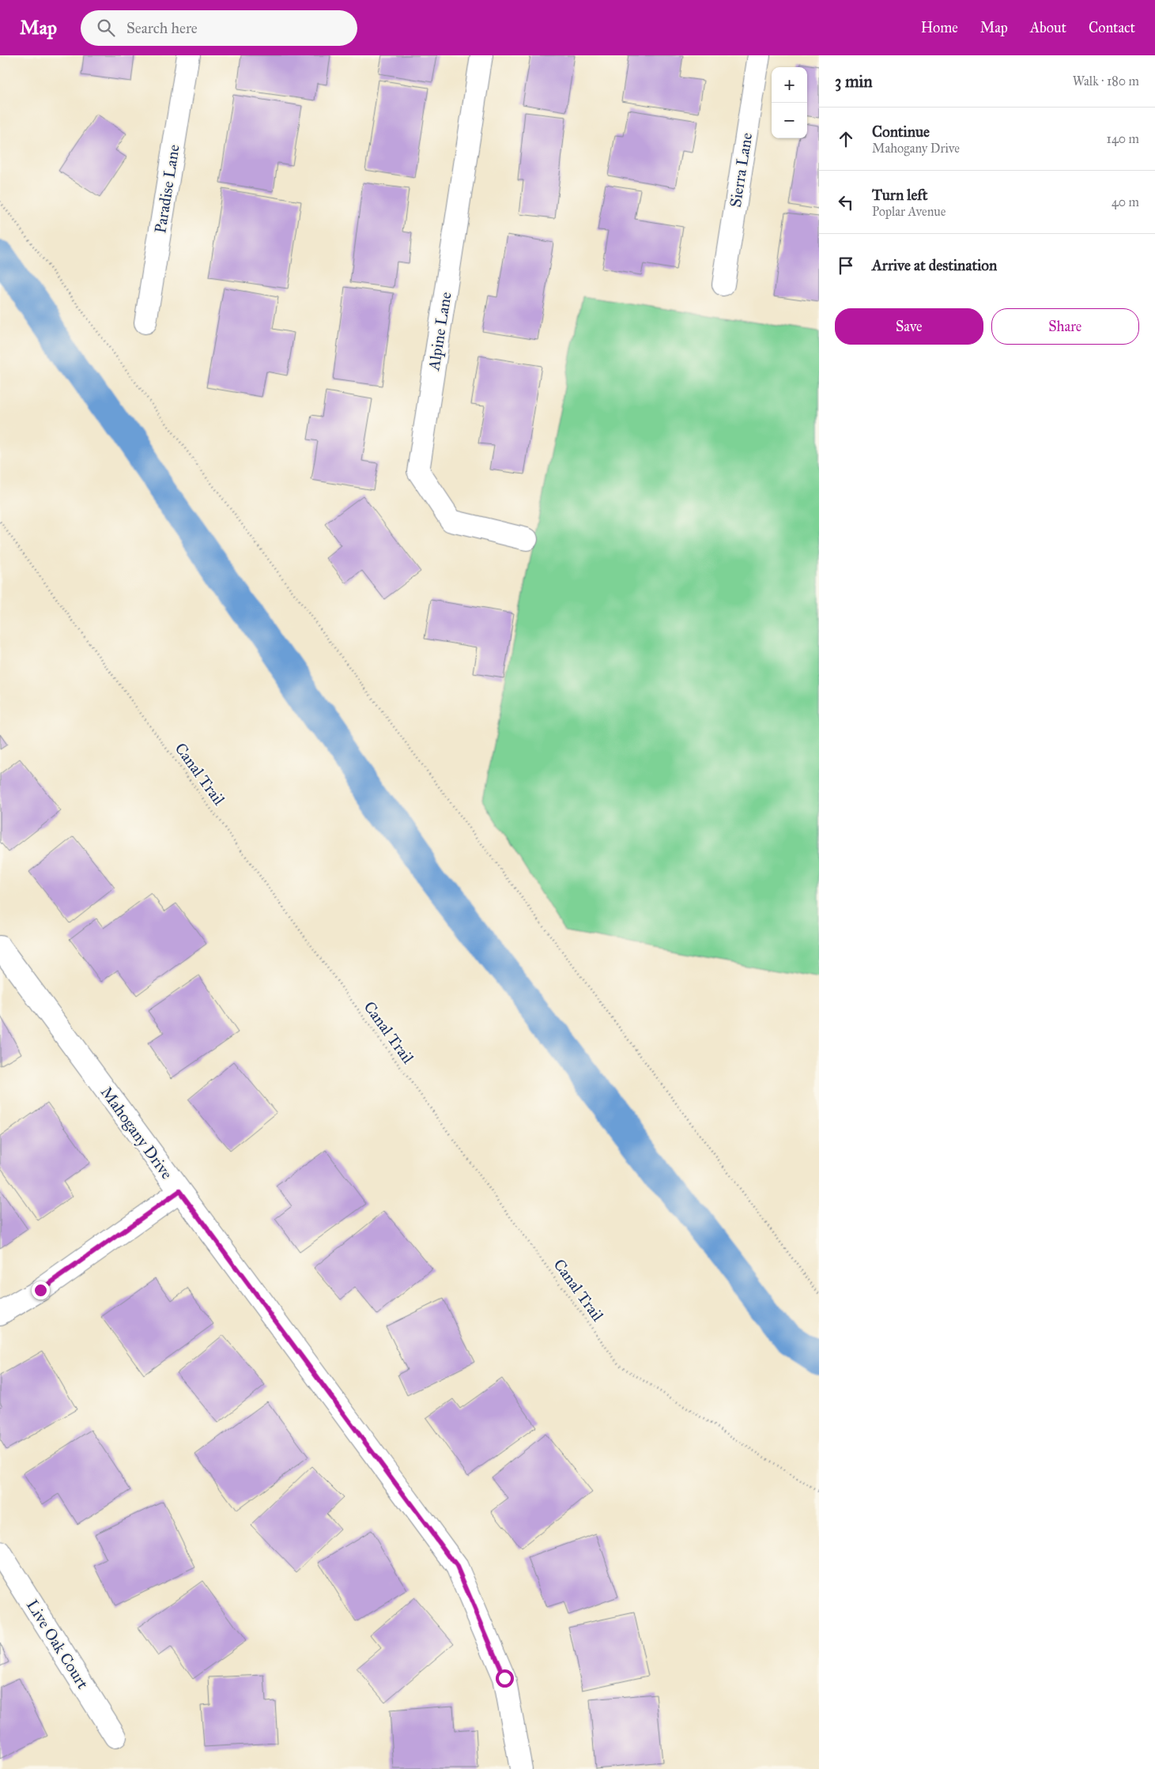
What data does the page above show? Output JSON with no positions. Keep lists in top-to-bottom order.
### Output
{
  "streets": {
    "street": [
      "Sierra Lane",
      "Paradise Lane",
      "Alpine Lane",
      "Mahogany Drive",
      "Live Oak Court"
    ],
    "path": ["Canal Trail"]
  },
  "page": {
    "header": "Map",
    "search": "Search here",
    "nav": [
      "Home",
      "Map",
      "About",
      "Contact"
    ],
    "heading": ["3 min", "Walk · 180 m"],
    "map_buttons": ["+", "−"],
    "list": [
      ["Continue", "Mahogany Drive", "140 m"],
      ["Turn left", "Poplar Avenue", "40 m"],
      "Arrive at destination"
    ],
    "buttons": ["Save", "Share"]
  }
}
